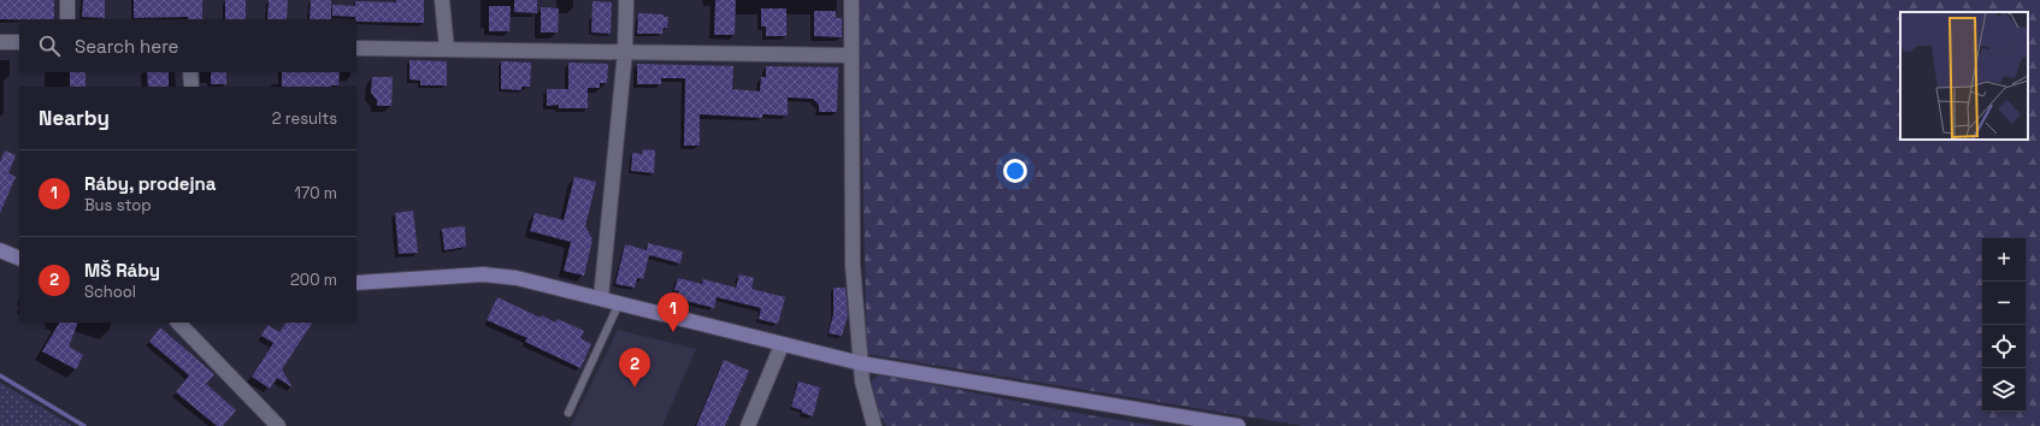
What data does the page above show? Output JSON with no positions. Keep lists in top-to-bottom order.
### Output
{
  "page": {
    "search": "Search here",
    "heading": ["Nearby", "2 results"],
    "list": [
      {
        "mark": "1",
        "name": "Ráby, prodejna",
        "note": "Bus stop",
        "value": "170 m"
      },
      {
        "mark": "2",
        "name": "MŠ Ráby",
        "note": "School",
        "value": "200 m"
      }
    ],
    "map_buttons": ["+", "−"],
    "pins": ["1", "2"]
  }
}
